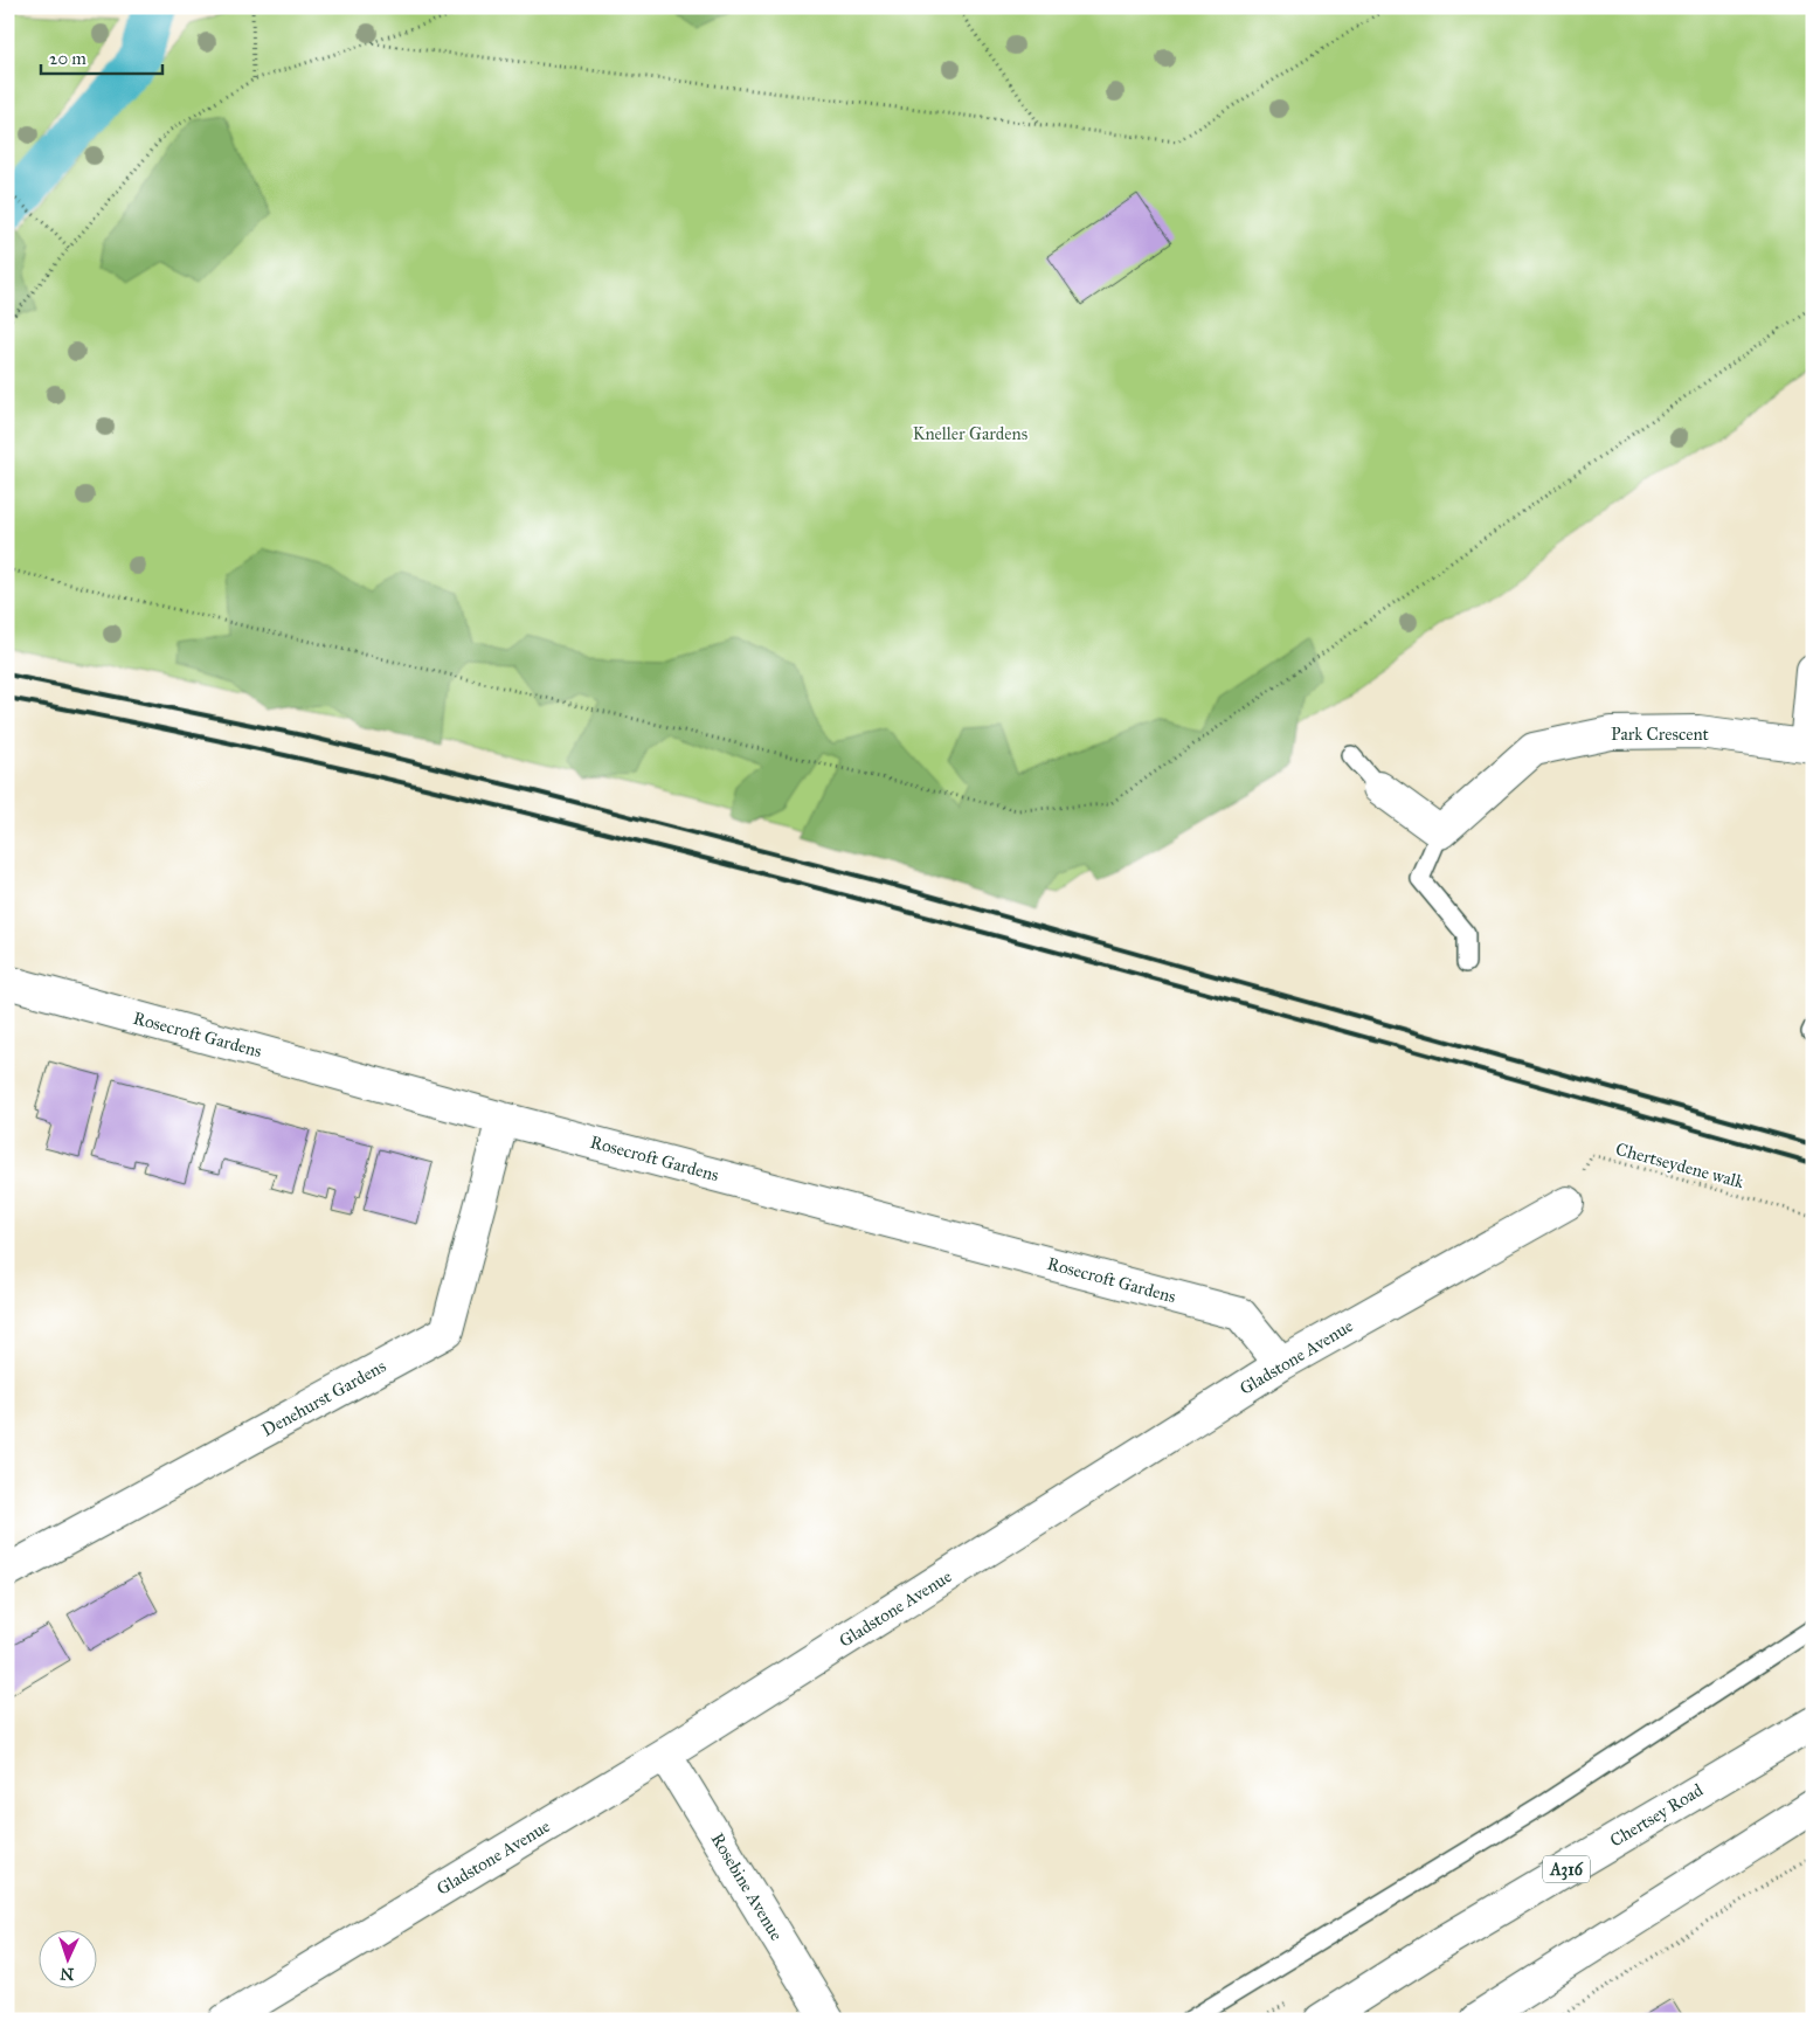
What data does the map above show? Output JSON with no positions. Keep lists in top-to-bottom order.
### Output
{
  "streets": {
    "main road": [
      "Park Crescent",
      "Rosecroft Gardens",
      "Gladstone Avenue",
      "Denehurst Gardens",
      "Chertsey Road",
      "A316",
      "Rosebine Avenue"
    ],
    "path": ["Chertseydene walk"]
  },
  "crossings": [
    ["Rosecroft Gardens", "Gladstone Avenue"],
    ["Rosecroft Gardens", "Denehurst Gardens"],
    ["Chertseydene walk", "Gladstone Avenue"],
    ["Gladstone Avenue", "Rosebine Avenue"]
  ],
  "parks": ["Kneller Gardens"],
  "scale_bar": "20 m",
  "north": "bottom"
}
